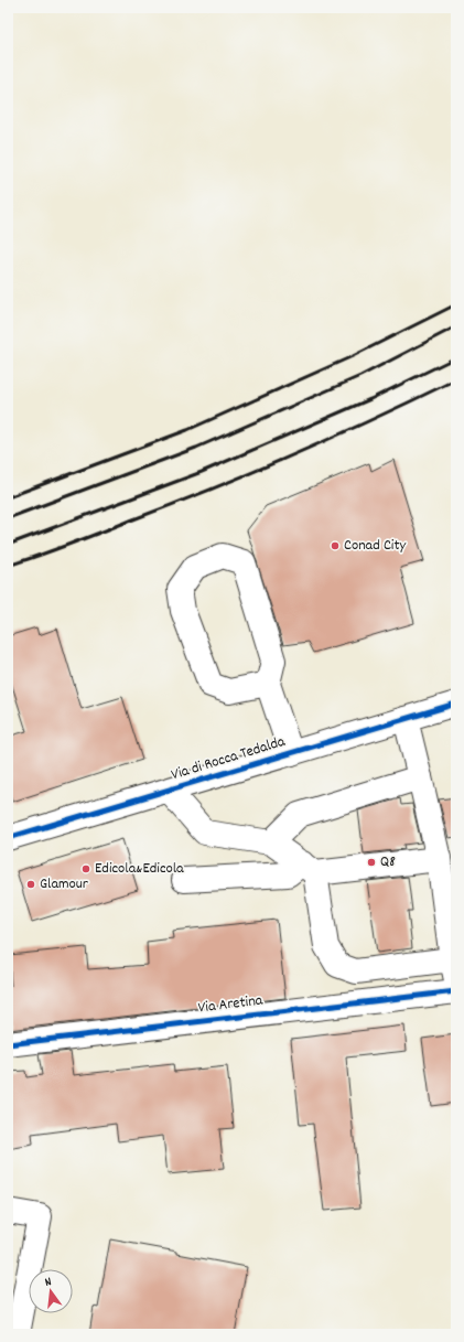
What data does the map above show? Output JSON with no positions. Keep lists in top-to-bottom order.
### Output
{
  "streets": {
    "street": ["Via di Rocca Tedalda", "Via Aretina"]
  },
  "places": [
    "Conad City",
    "Q8",
    "Edicola&Edicola",
    "Glamour"
  ],
  "north": "top"
}
